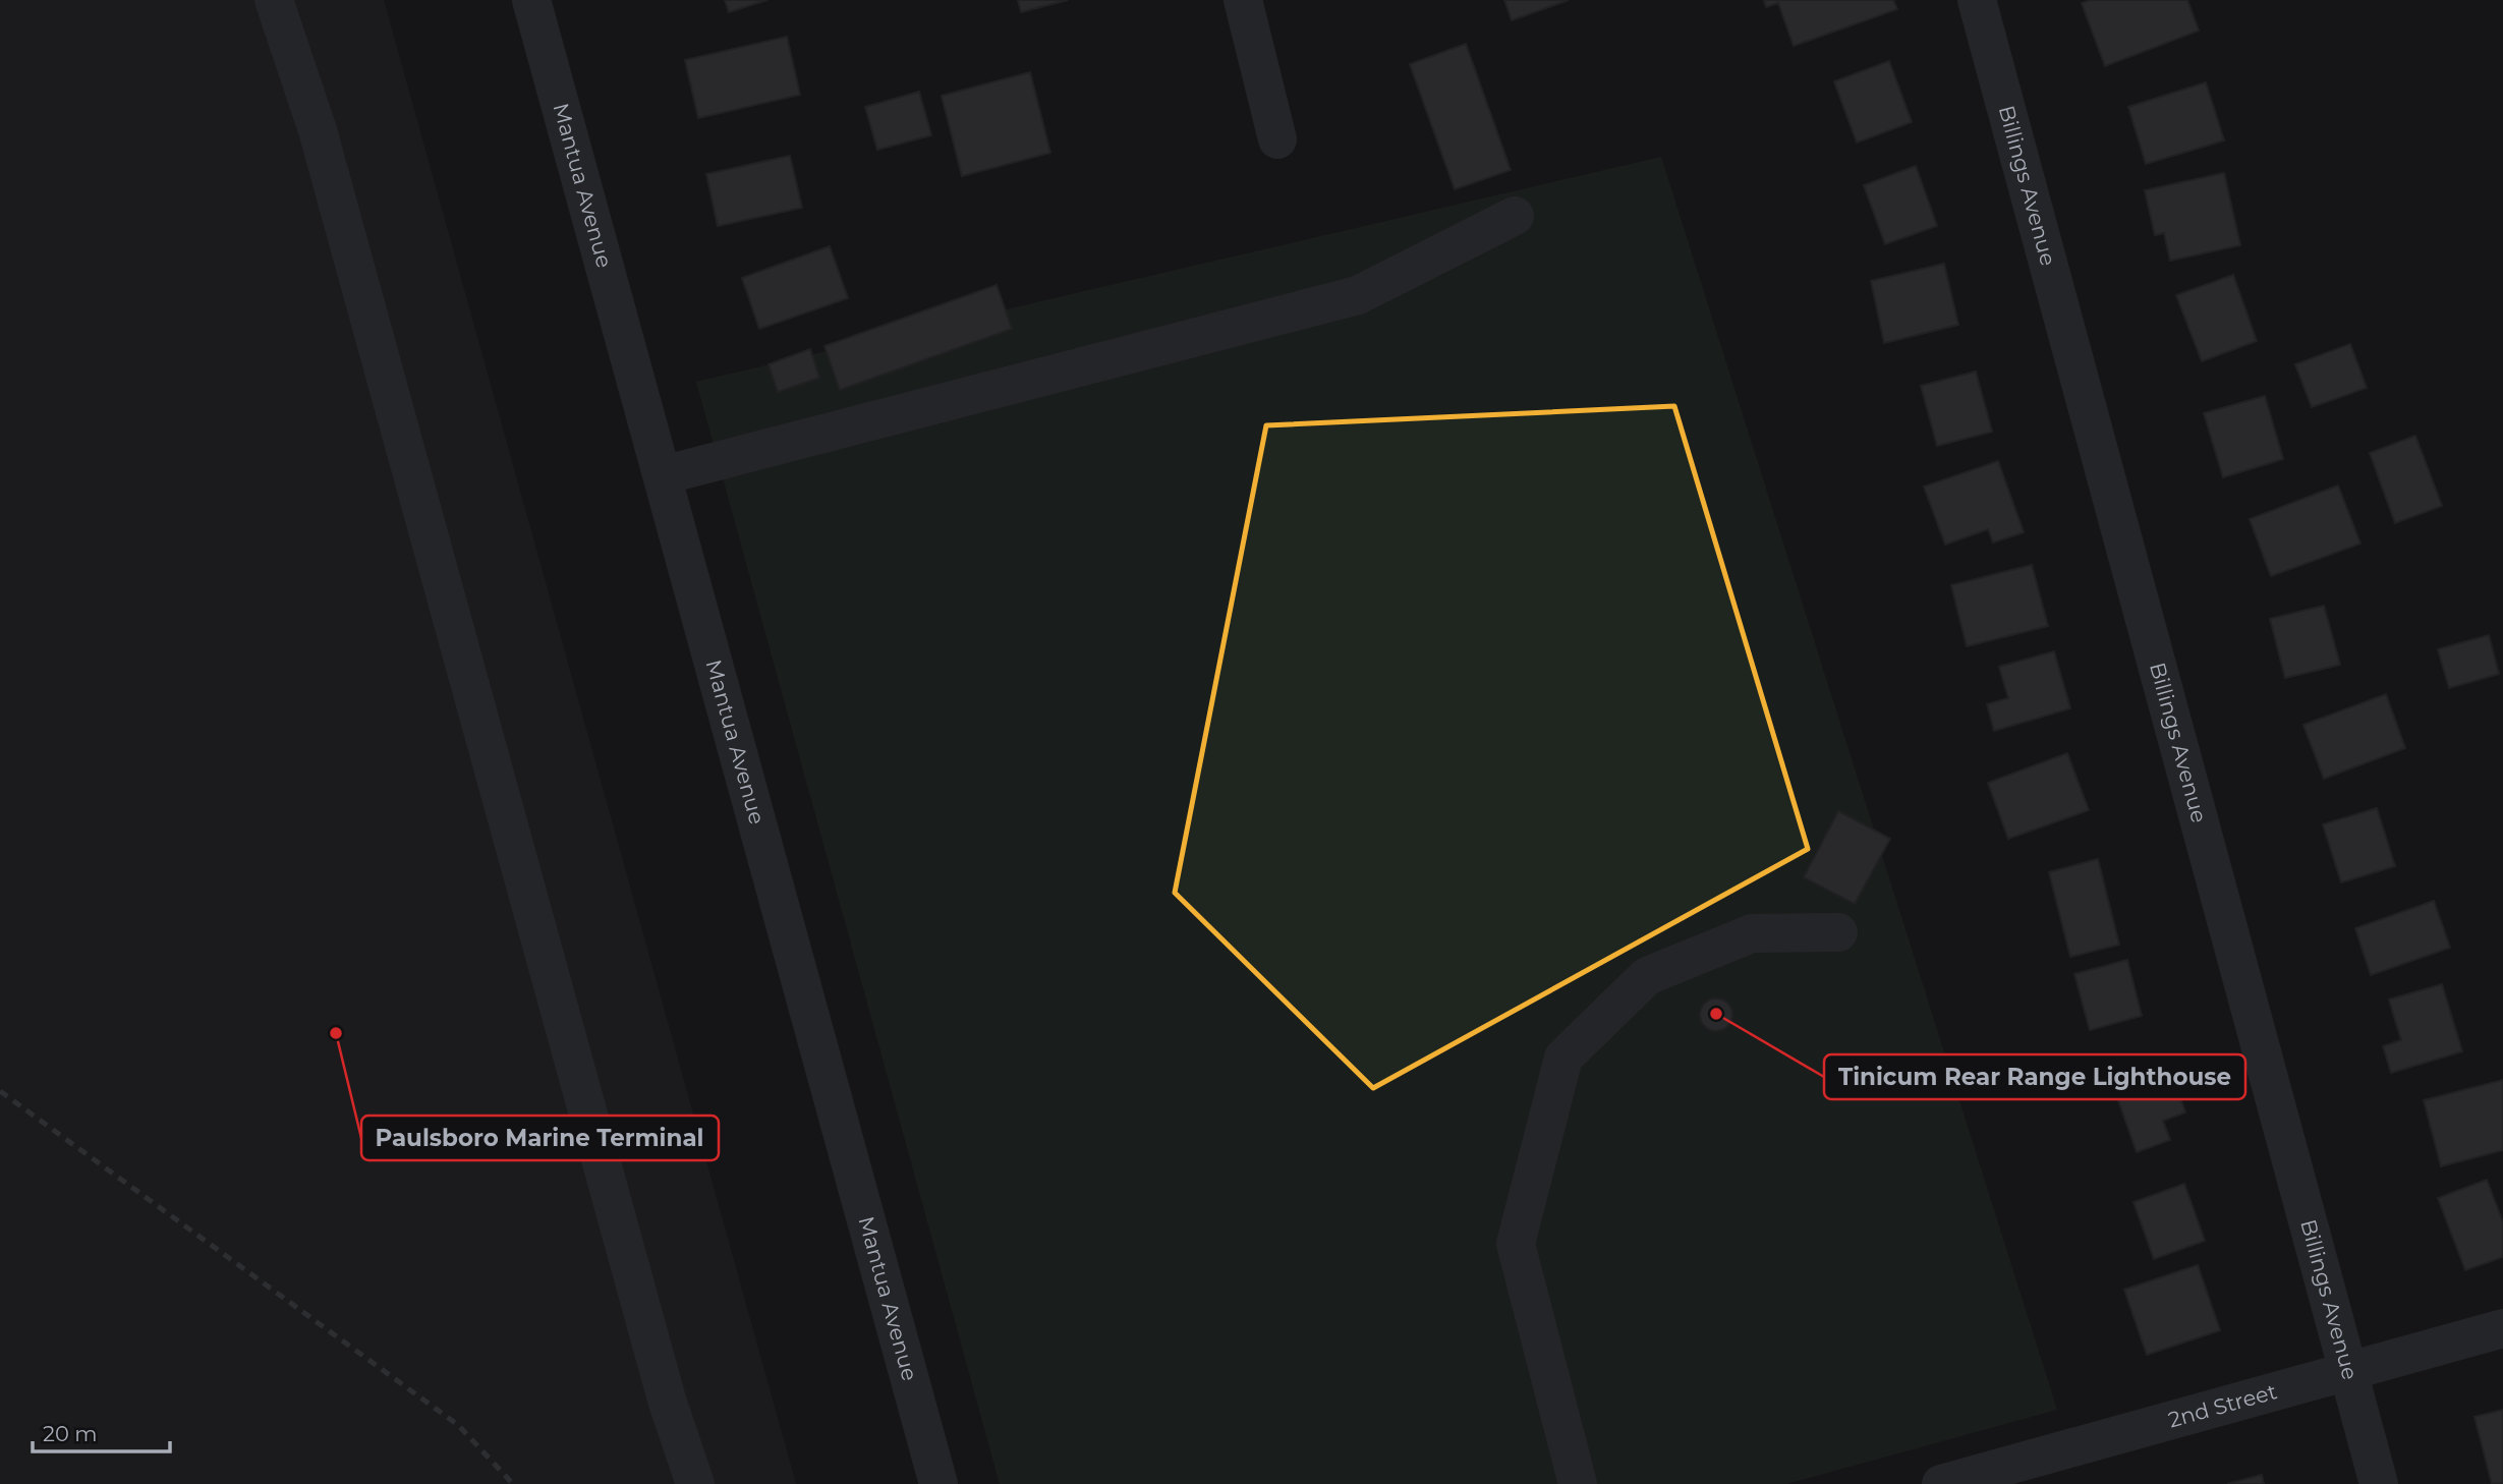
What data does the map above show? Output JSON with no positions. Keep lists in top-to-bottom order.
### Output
{
  "streets": {
    "street": ["Mantua Avenue", "Billings Avenue", "2nd Street"]
  },
  "crossings": [
    ["Billings Avenue", "2nd Street"]
  ],
  "places": ["Tinicum Rear Range Lighthouse", "Paulsboro Marine Terminal"],
  "scale_bar": "20 m"
}
